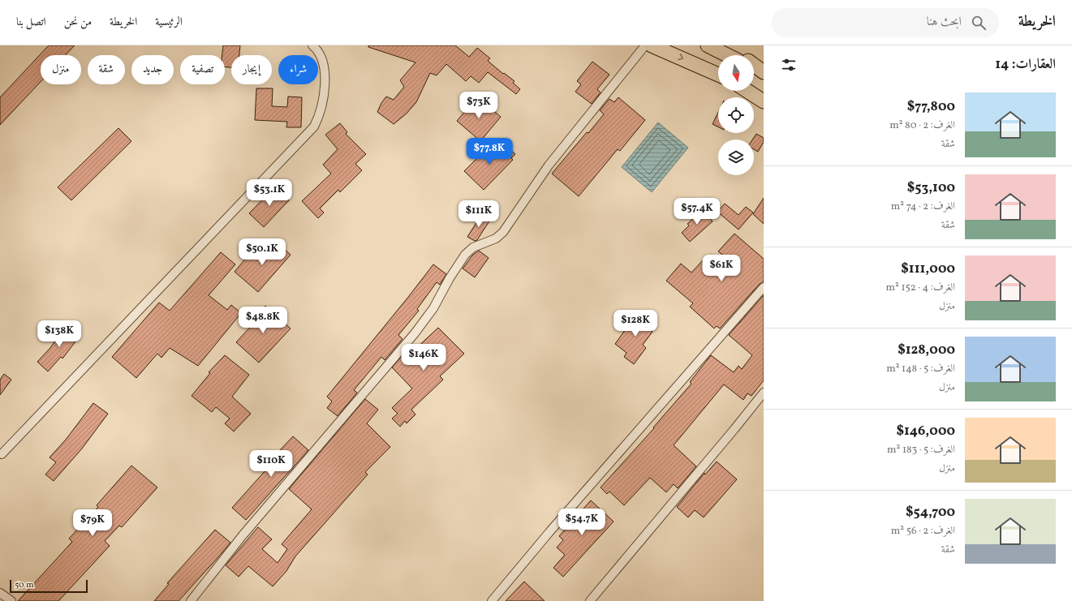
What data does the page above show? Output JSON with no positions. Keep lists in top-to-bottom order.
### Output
{
  "scale_bar": "50 m",
  "north": "bottom",
  "page": {
    "header": "الخريطة",
    "search": "ابحث هنا",
    "nav": [
      "الرئيسية",
      "الخريطة",
      "من نحن",
      "اتصل بنا"
    ],
    "heading": "العقارات: 14",
    "chip": [
      "شراء",
      "إيجار",
      "تصفية",
      "جديد",
      "شقة",
      "منزل"
    ],
    "list": [
      {
        "name": "$77,800",
        "note": "الغرف: 2 · 80 m² · شقة"
      },
      {
        "name": "$53,100",
        "note": "الغرف: 2 · 74 m² · شقة"
      },
      {
        "name": "$111,000",
        "note": "الغرف: 4 · 152 m² · منزل"
      },
      {
        "name": "$128,000",
        "note": "الغرف: 5 · 148 m² · منزل"
      },
      {
        "name": "$146,000",
        "note": "الغرف: 5 · 183 m² · منزل"
      },
      {
        "name": "$54,700",
        "note": "الغرف: 2 · 56 m² · شقة"
      }
    ],
    "price": [
      "$73K",
      "$77.8K",
      "$53.1K",
      "$57.4K",
      "$111K",
      "$50.1K",
      "$61K",
      "$48.8K",
      "$128K",
      "$138K",
      "$146K",
      "$110K",
      "$54.7K",
      "$79K"
    ],
    "scale": "50 m"
  }
}
